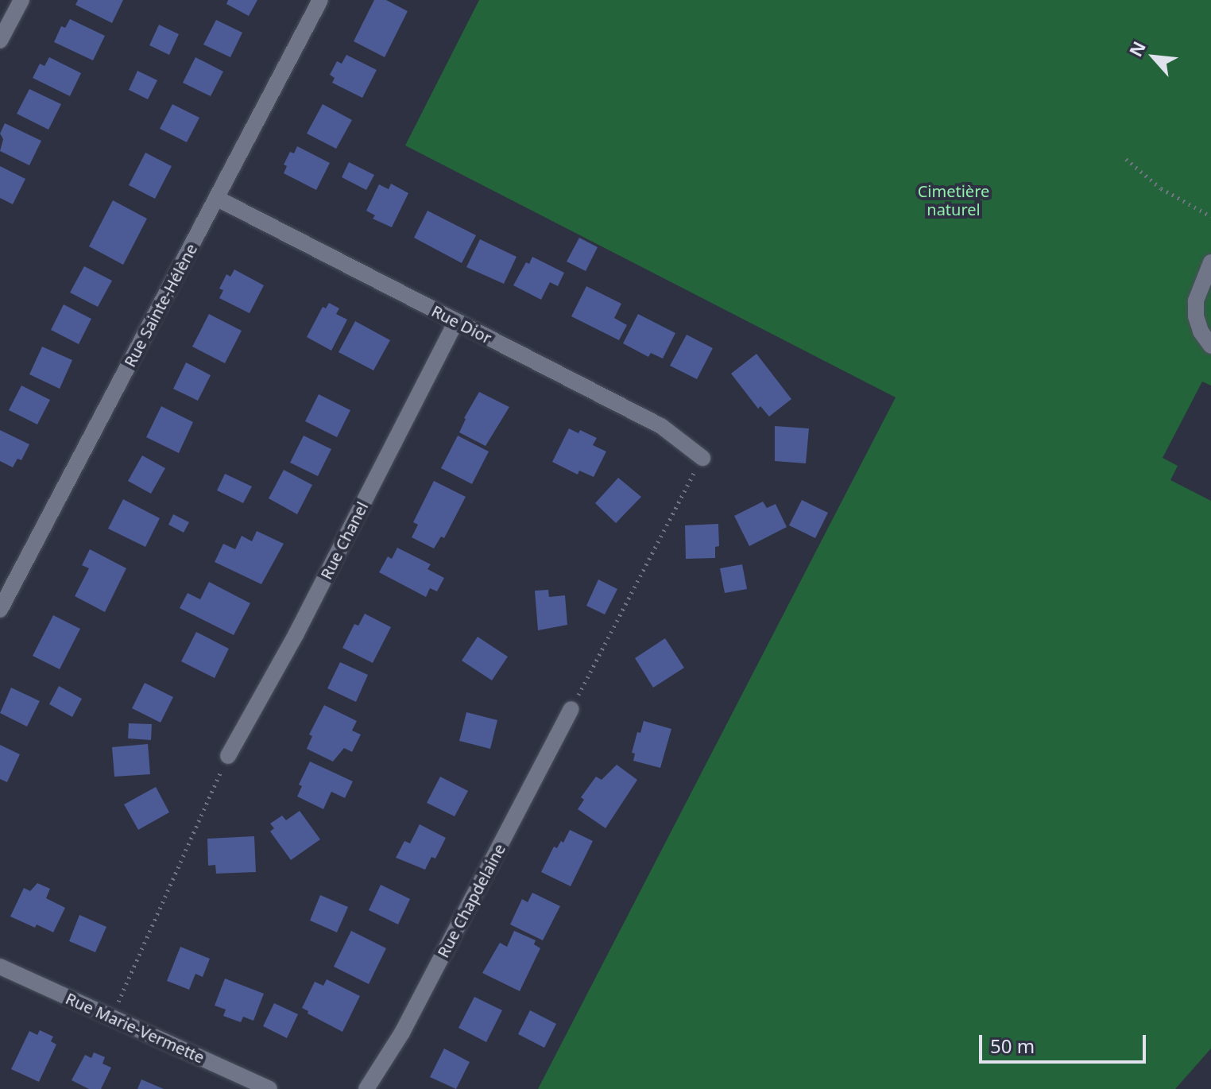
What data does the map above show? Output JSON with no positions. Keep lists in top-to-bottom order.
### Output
{
  "streets": {
    "street": [
      "Rue Sainte-Hélène",
      "Rue Dior",
      "Rue Chanel",
      "Rue Chapdelaine",
      "Rue Marie-Vermette"
    ]
  },
  "crossings": [
    ["Rue Sainte-Hélène", "Rue Dior"],
    ["Rue Dior", "Rue Chanel"]
  ],
  "parks": ["Cimetière naturel"],
  "scale_bar": "50 m",
  "north": "top left"
}
